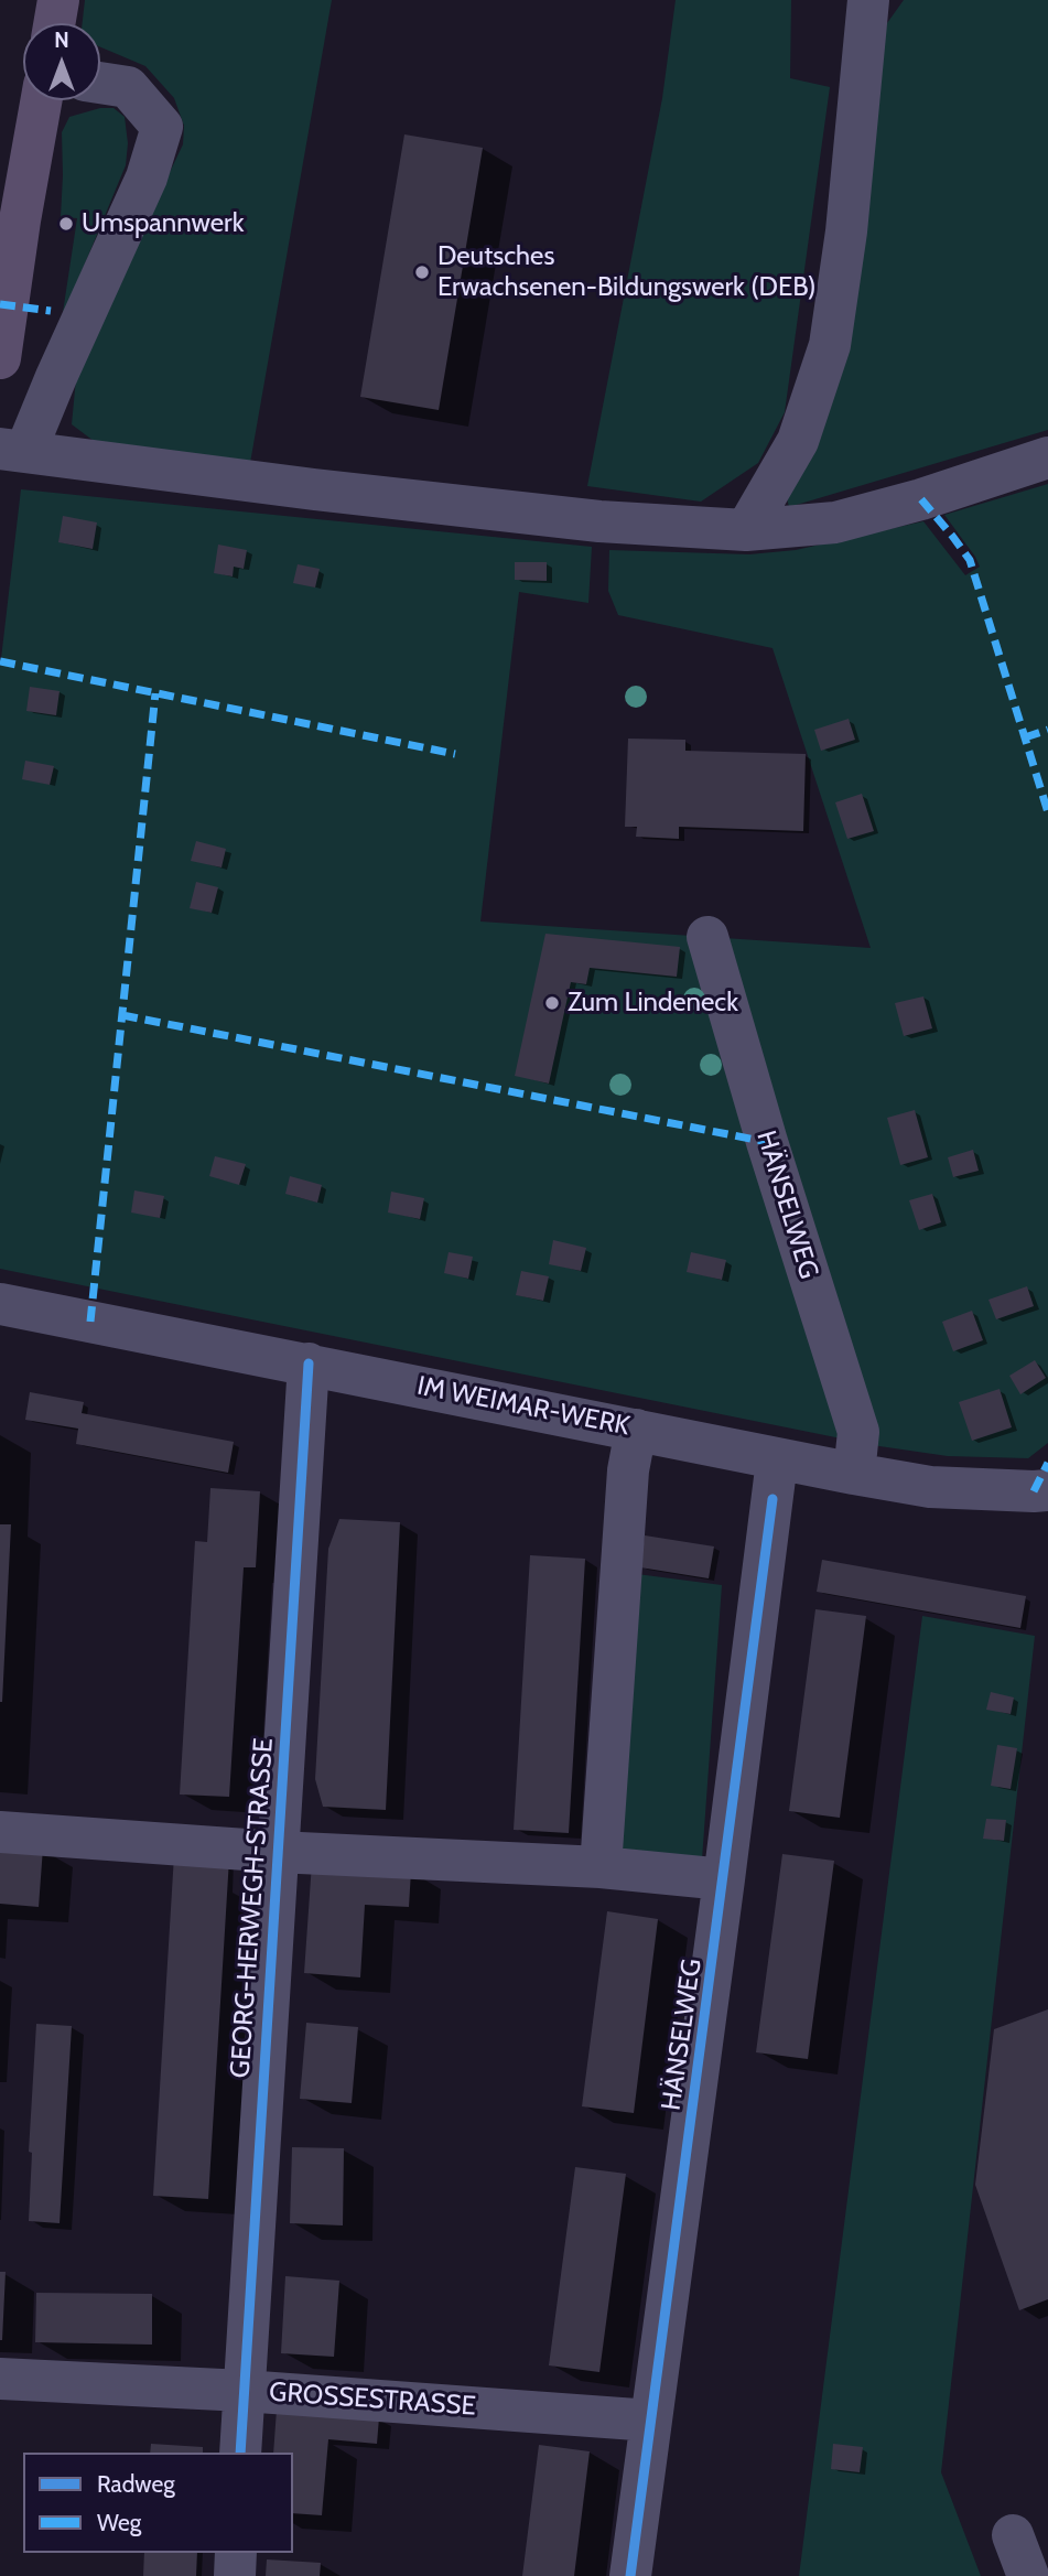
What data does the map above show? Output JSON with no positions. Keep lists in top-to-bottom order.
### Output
{
  "streets": {
    "street": [
      "HÄNSELWEG",
      "IM WEIMAR-WERK",
      "GEORG-HERWEGH-STRASSE",
      "GROSSESTRASSE"
    ]
  },
  "crossings": [
    ["HÄNSELWEG", "IM WEIMAR-WERK"],
    ["HÄNSELWEG", "GROSSESTRASSE"],
    ["IM WEIMAR-WERK", "GEORG-HERWEGH-STRASSE"],
    ["GEORG-HERWEGH-STRASSE", "GROSSESTRASSE"]
  ],
  "places": ["Umspannwerk", "Deutsches Erwachsenen-Bildungswerk (DEB)", "Zum Lindeneck"],
  "legend": ["Radweg", "Weg"],
  "north": "top"
}
